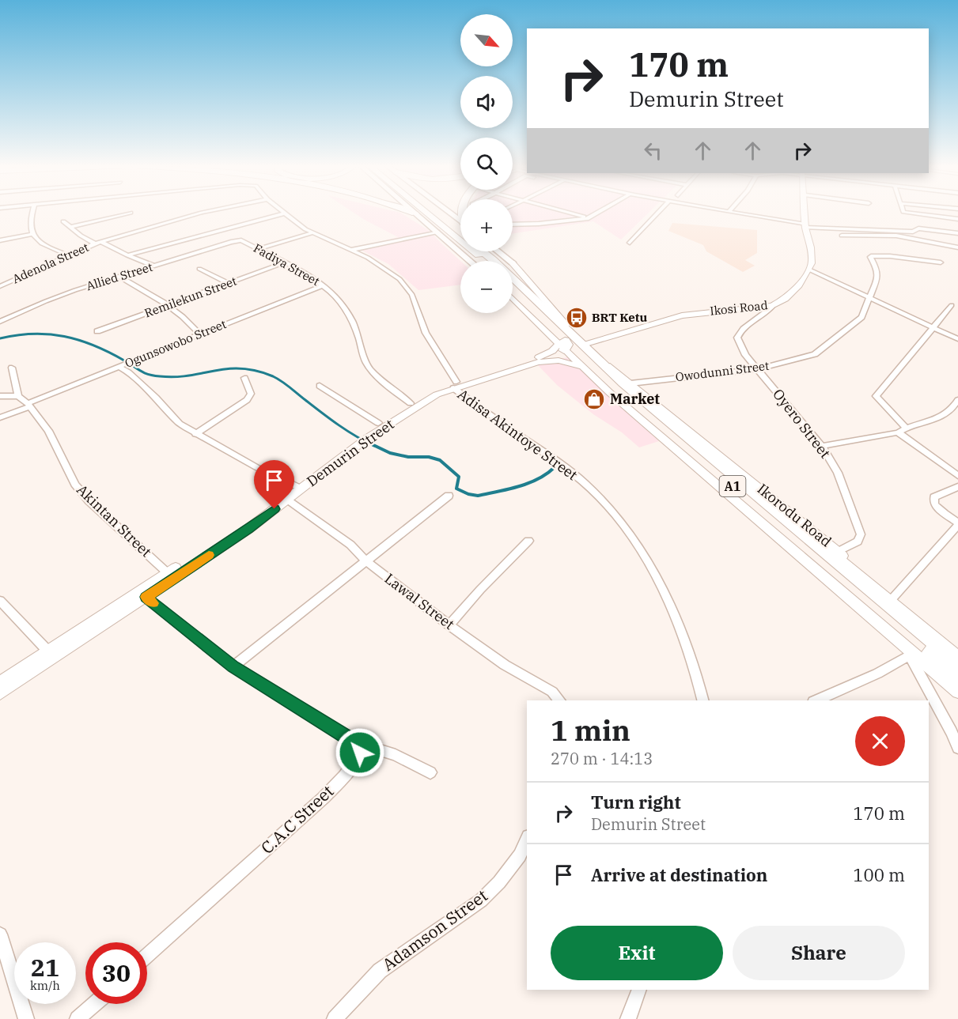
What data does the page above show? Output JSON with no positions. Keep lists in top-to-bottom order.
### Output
{
  "streets": {
    "highway": ["A1", "Ikorodu Road"],
    "street": [
      "Adenola Street",
      "Fadiya Street",
      "Allied Street",
      "Remilekun Street",
      "Ikosi Road",
      "Ogunsowobo Street",
      "Owodunni Street",
      "Oyero Street",
      "Adisa Akintoye Street",
      "Demurin Street",
      "Akintan Street",
      "Lawal Street",
      "C.A.C Street",
      "Adamson Street"
    ]
  },
  "crossings": [
    ["Fadiya Street", "Allied Street"],
    ["Fadiya Street", "Remilekun Street"],
    ["Fadiya Street", "Ogunsowobo Street"],
    ["Fadiya Street", "Demurin Street"],
    ["Ikosi Road", "Oyero Street"],
    ["Ikosi Road", "Ikorodu Road"],
    ["Ogunsowobo Street", "Akintan Street"],
    ["Owodunni Street", "Oyero Street"],
    ["Owodunni Street", "Ikorodu Road"],
    ["Oyero Street", "Ikorodu Road"],
    ["Adisa Akintoye Street", "Demurin Street"],
    ["Demurin Street", "Ikorodu Road"],
    ["Demurin Street", "Akintan Street"],
    ["Demurin Street", "Lawal Street"]
  ],
  "places": {
    "bus stop": ["BRT Ketu"],
    "shop": ["Market"]
  },
  "north": "bottom right",
  "page": {
    "map_buttons": ["+", "−"],
    "turn": ["170 m", "Demurin Street"],
    "heading": ["1 min", "270 m · 14:13"],
    "list": [
      {
        "name": "Turn right",
        "note": "Demurin Street",
        "value": "170 m"
      },
      {
        "name": "Arrive at destination",
        "value": "100 m"
      }
    ],
    "buttons": ["Exit", "Share"],
    "speed": "21 km/h",
    "limit": "30"
  }
}
